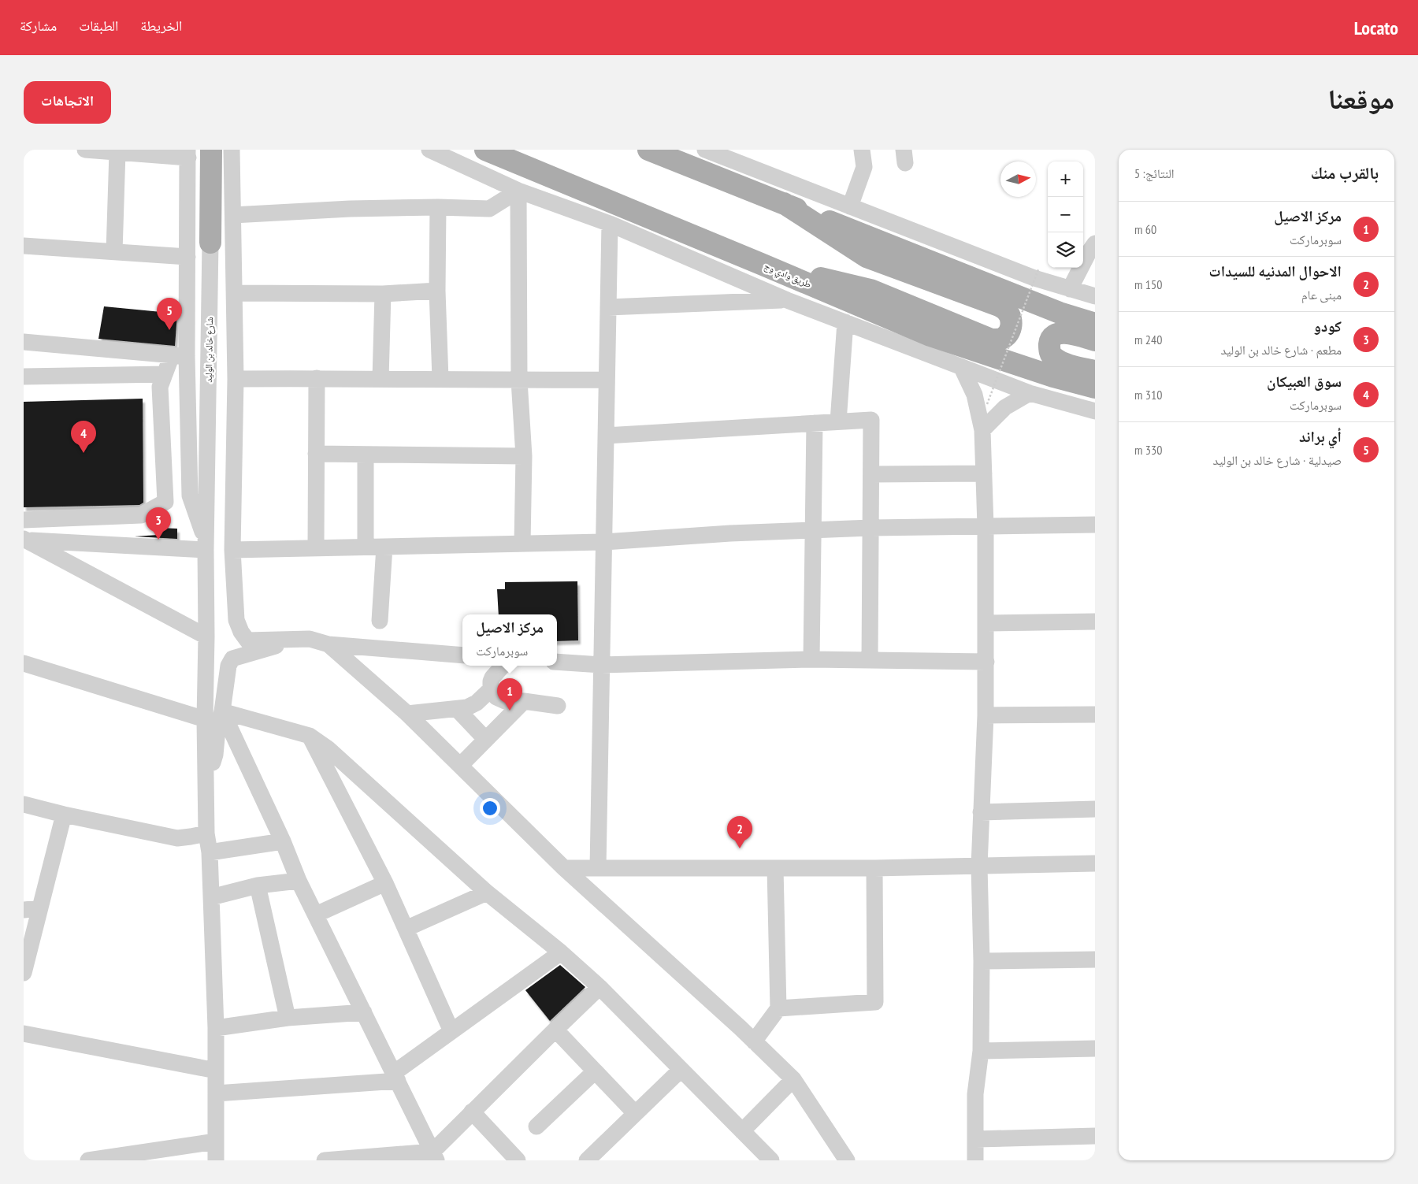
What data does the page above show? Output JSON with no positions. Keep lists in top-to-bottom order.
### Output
{
  "streets": {
    "main road": ["طريق وادي وج", "شارع خالد بن الوليد"]
  },
  "north": "right",
  "page": {
    "header": "Locato",
    "nav": ["الخريطة", "الطبقات", "مشاركة"],
    "title": "موقعنا",
    "buttons": "الاتجاهات",
    "heading": ["بالقرب منك", "النتائج: 5"],
    "map_buttons": ["+", "−"],
    "list": [
      {
        "mark": "1",
        "name": "مركز الاصيل",
        "note": "سوبرماركت",
        "value": "60 m"
      },
      {
        "mark": "2",
        "name": "الاحوال المدنيه للسيدات",
        "note": "مبنى عام",
        "value": "150 m"
      },
      {
        "mark": "3",
        "name": "كودو",
        "note": "مطعم · شارع خالد بن الوليد",
        "value": "240 m"
      },
      {
        "mark": "4",
        "name": "سوق العبيكان",
        "note": "سوبرماركت",
        "value": "310 m"
      },
      {
        "mark": "5",
        "name": "أي براند",
        "note": "صيدلية · شارع خالد بن الوليد",
        "value": "330 m"
      }
    ],
    "pins": [
      "5",
      "4",
      "3",
      "1",
      "2"
    ],
    "popup": ["مركز الاصيل", "سوبرماركت"]
  }
}
